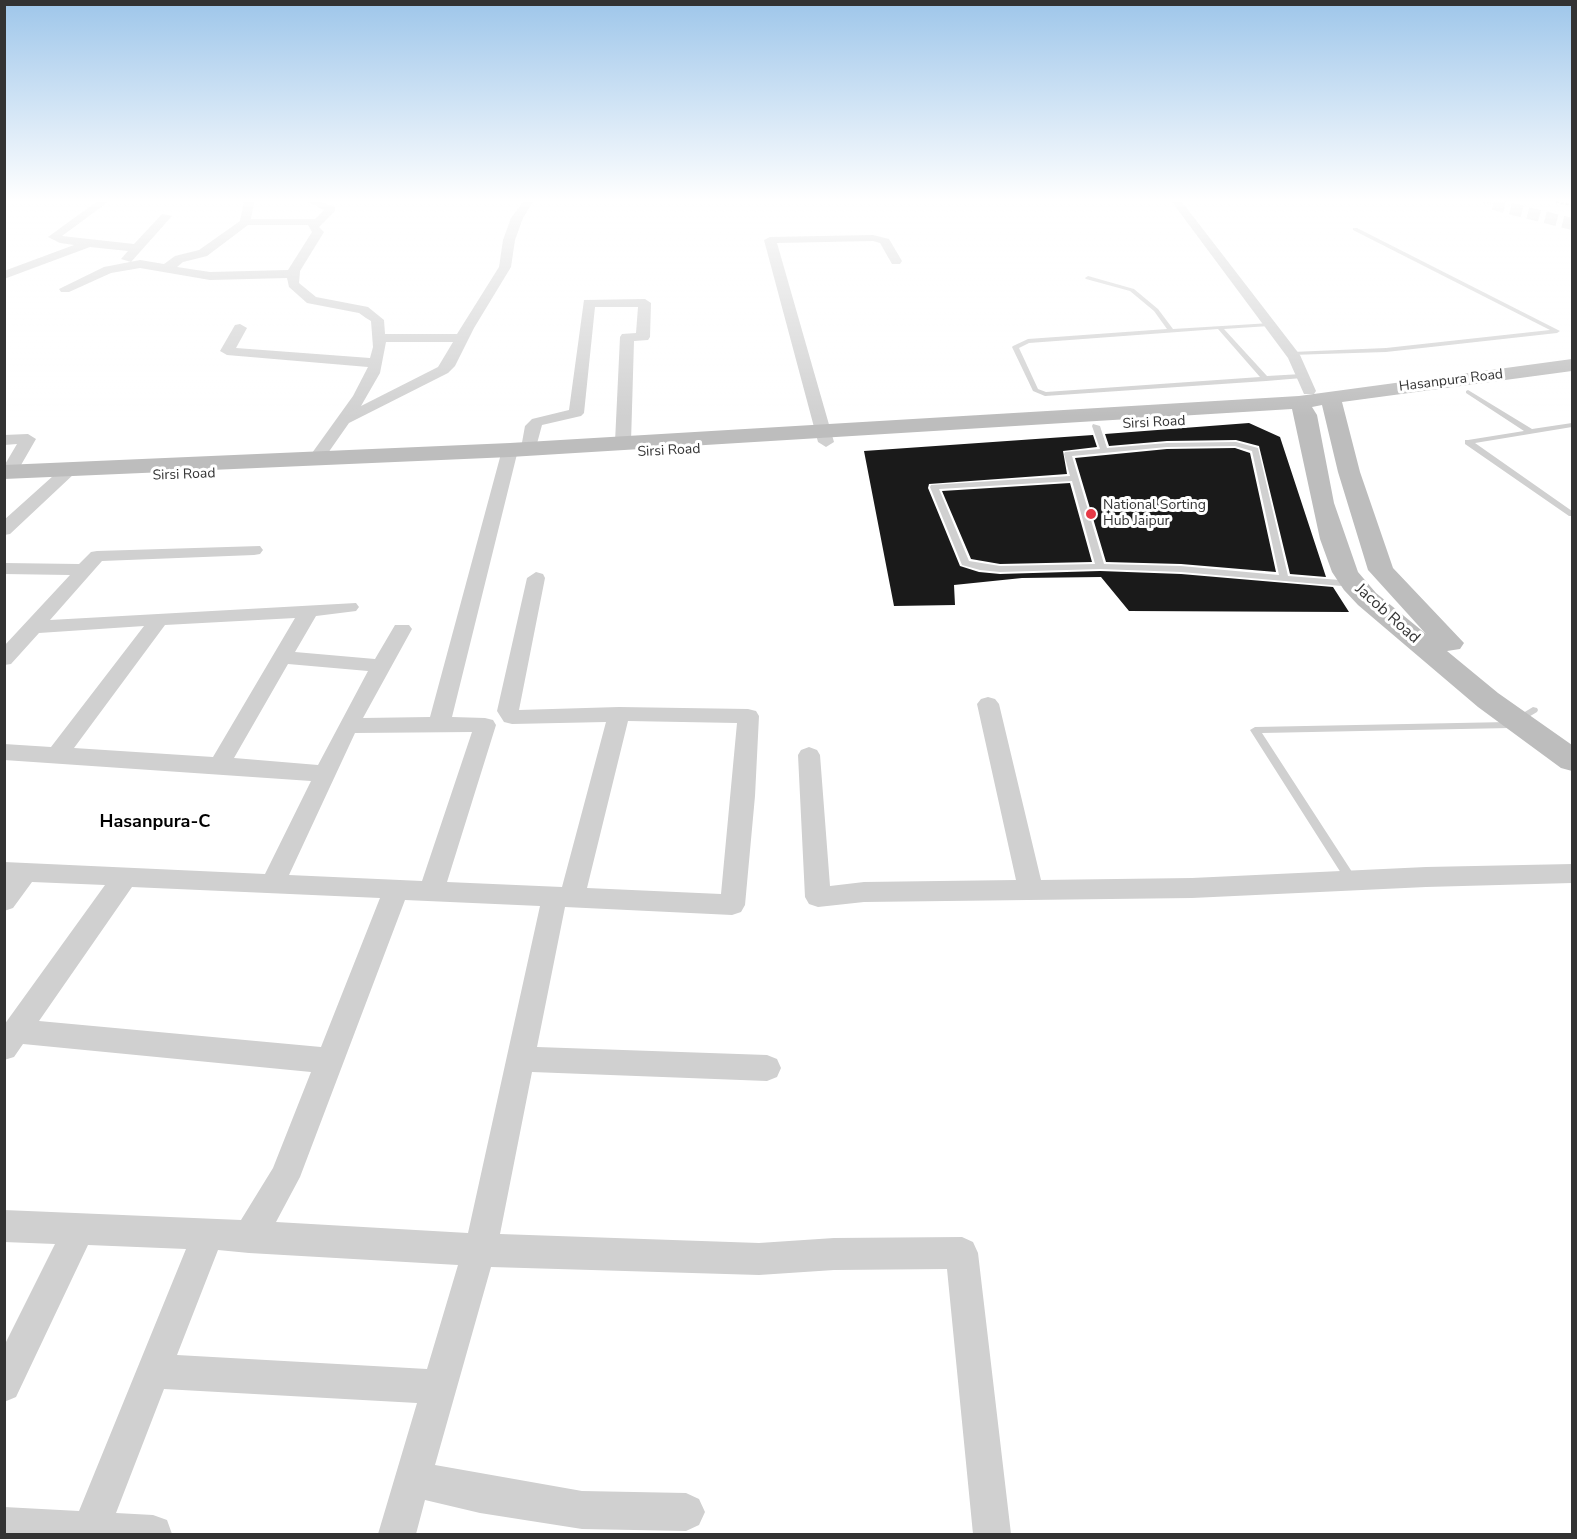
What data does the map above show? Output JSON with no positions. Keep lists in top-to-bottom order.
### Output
{
  "streets": {
    "street": ["Hasanpura Road", "Sirsi Road", "Jacob Road"]
  },
  "crossings": [
    ["Hasanpura Road", "Sirsi Road"],
    ["Hasanpura Road", "Jacob Road"],
    ["Sirsi Road", "Jacob Road"]
  ],
  "districts": ["Hasanpura-C"],
  "places": ["National Sorting Hub Jaipur"]
}
